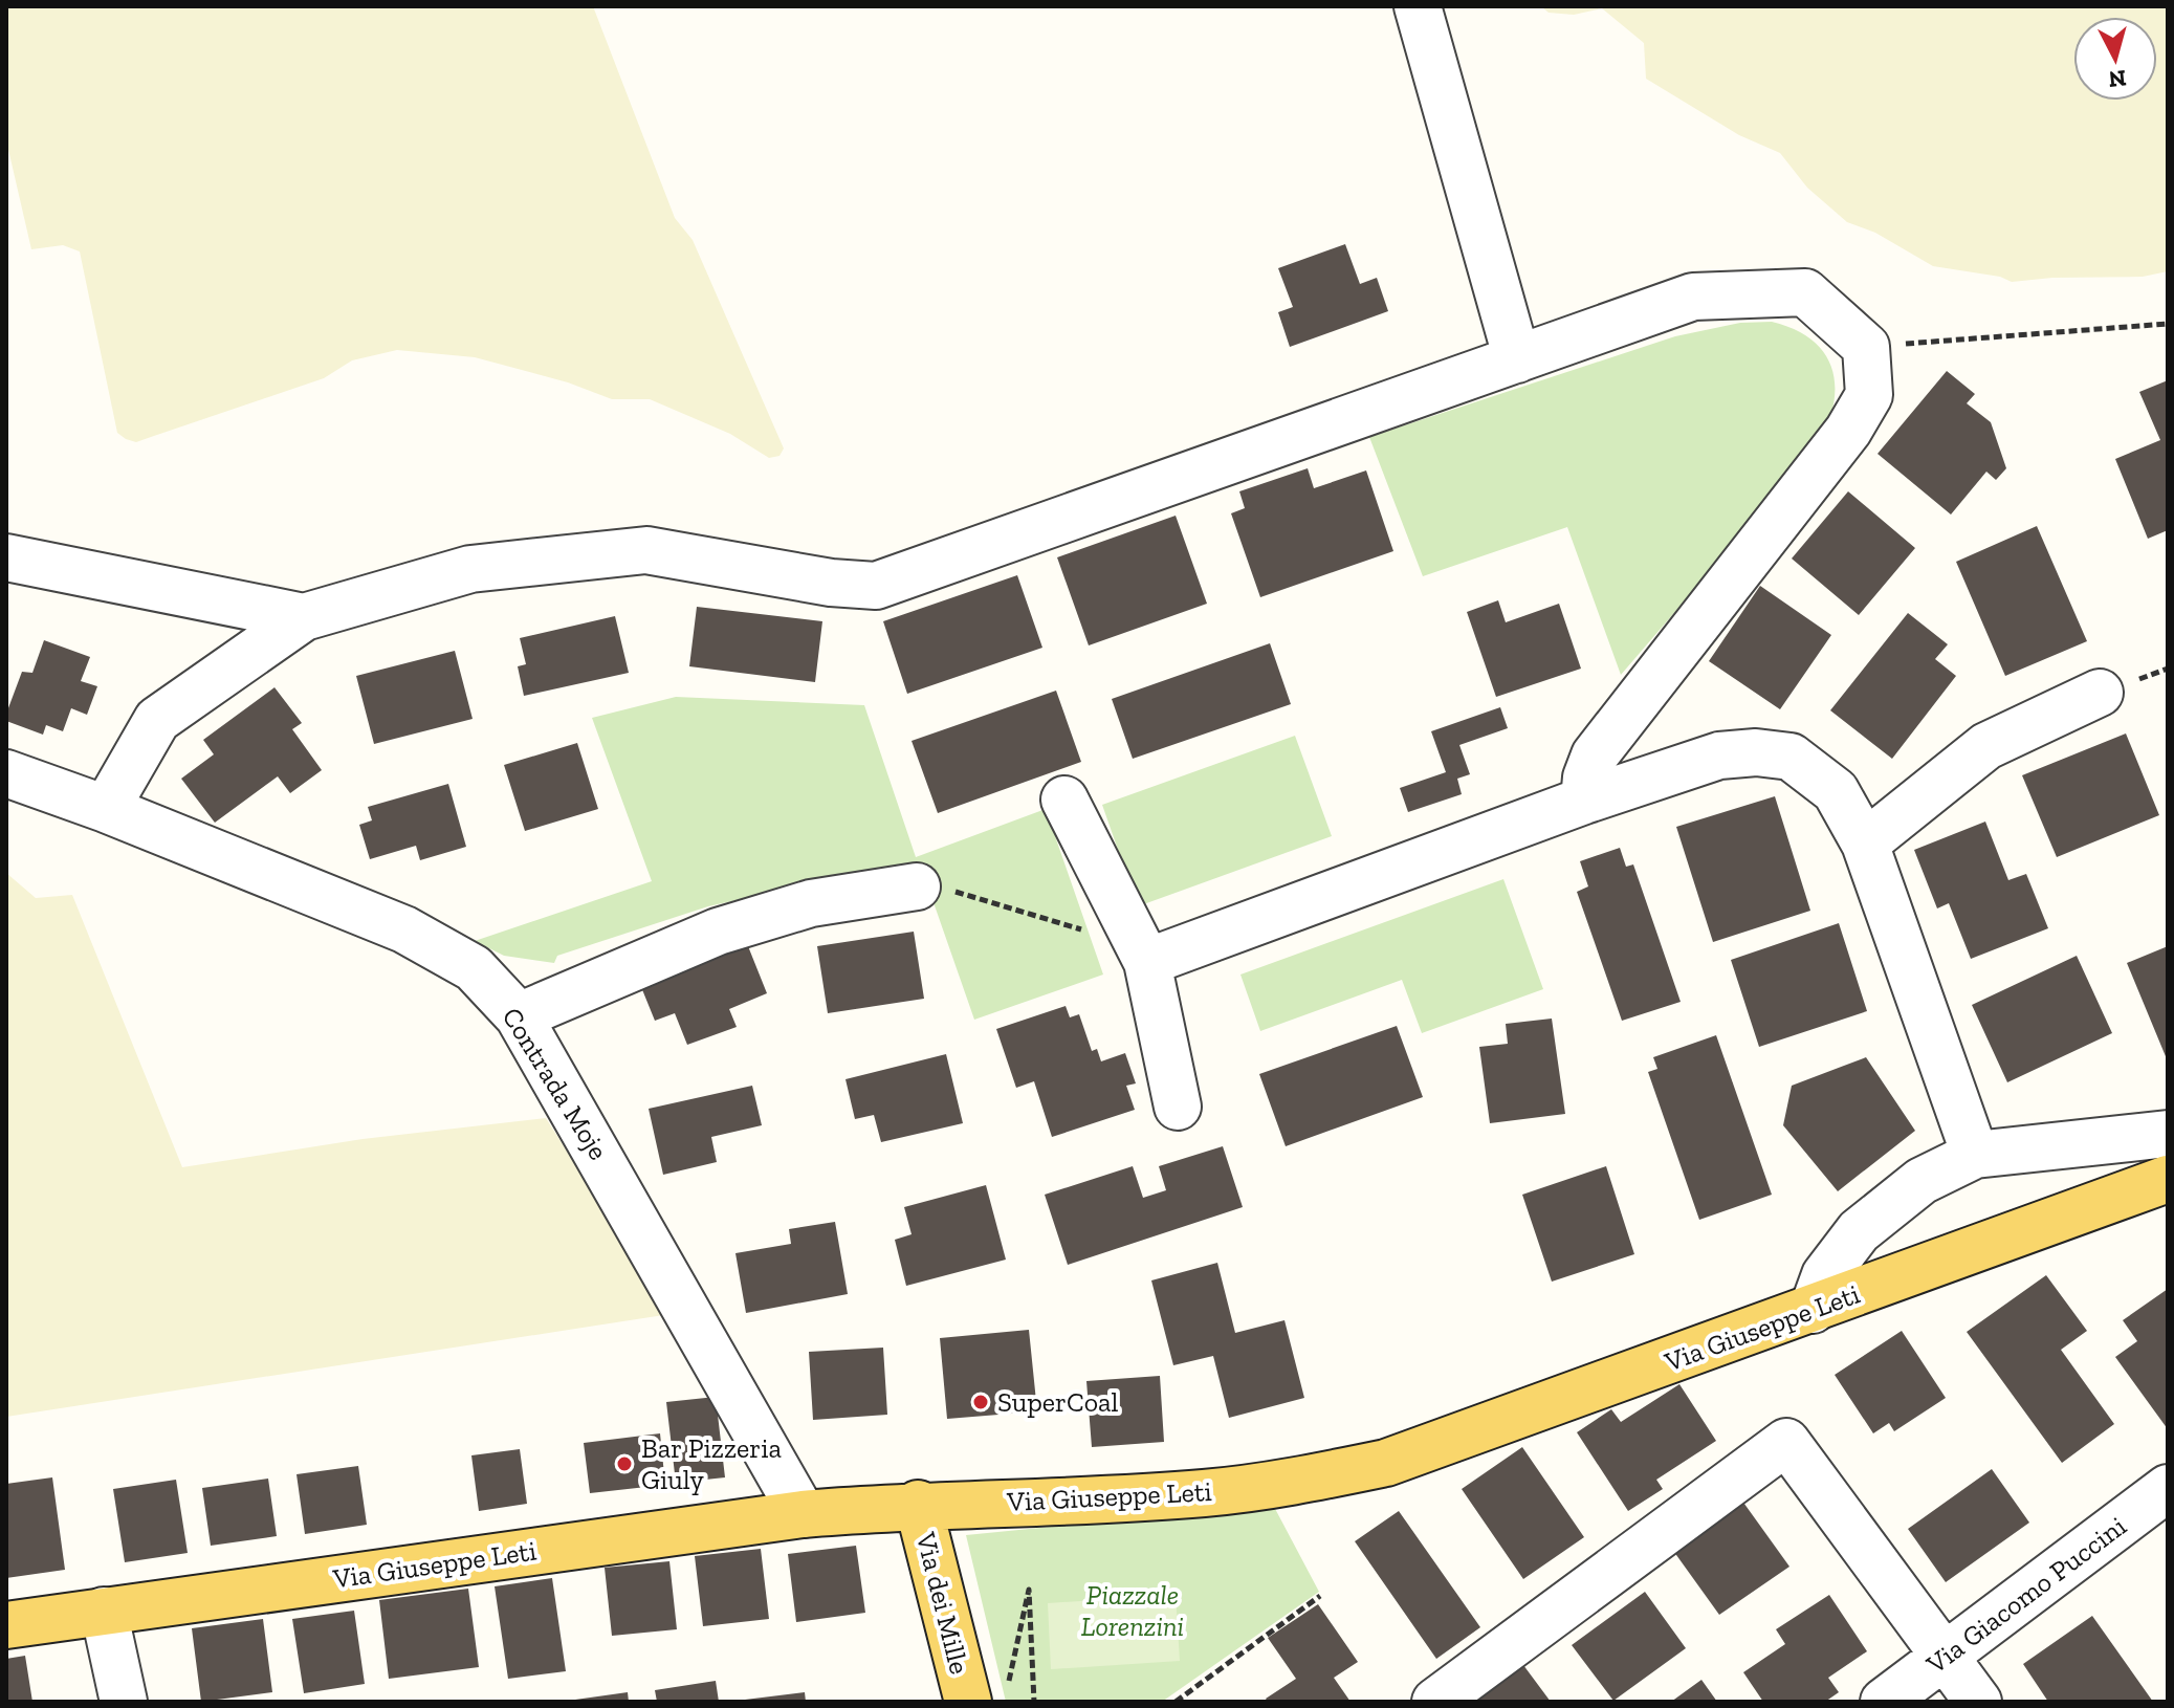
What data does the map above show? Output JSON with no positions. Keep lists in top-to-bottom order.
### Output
{
  "streets": {
    "main road": ["Via Giuseppe Leti", "Via dei Mille"],
    "street": ["Contrada Moje", "Via Giacomo Puccini"]
  },
  "crossings": [
    ["Contrada Moje", "Via Giuseppe Leti"],
    ["Via Giuseppe Leti", "Via dei Mille"]
  ],
  "parks": ["Piazzale Lorenzini"],
  "places": ["SuperCoal", "Bar Pizzeria Giuly"],
  "north": "bottom"
}
